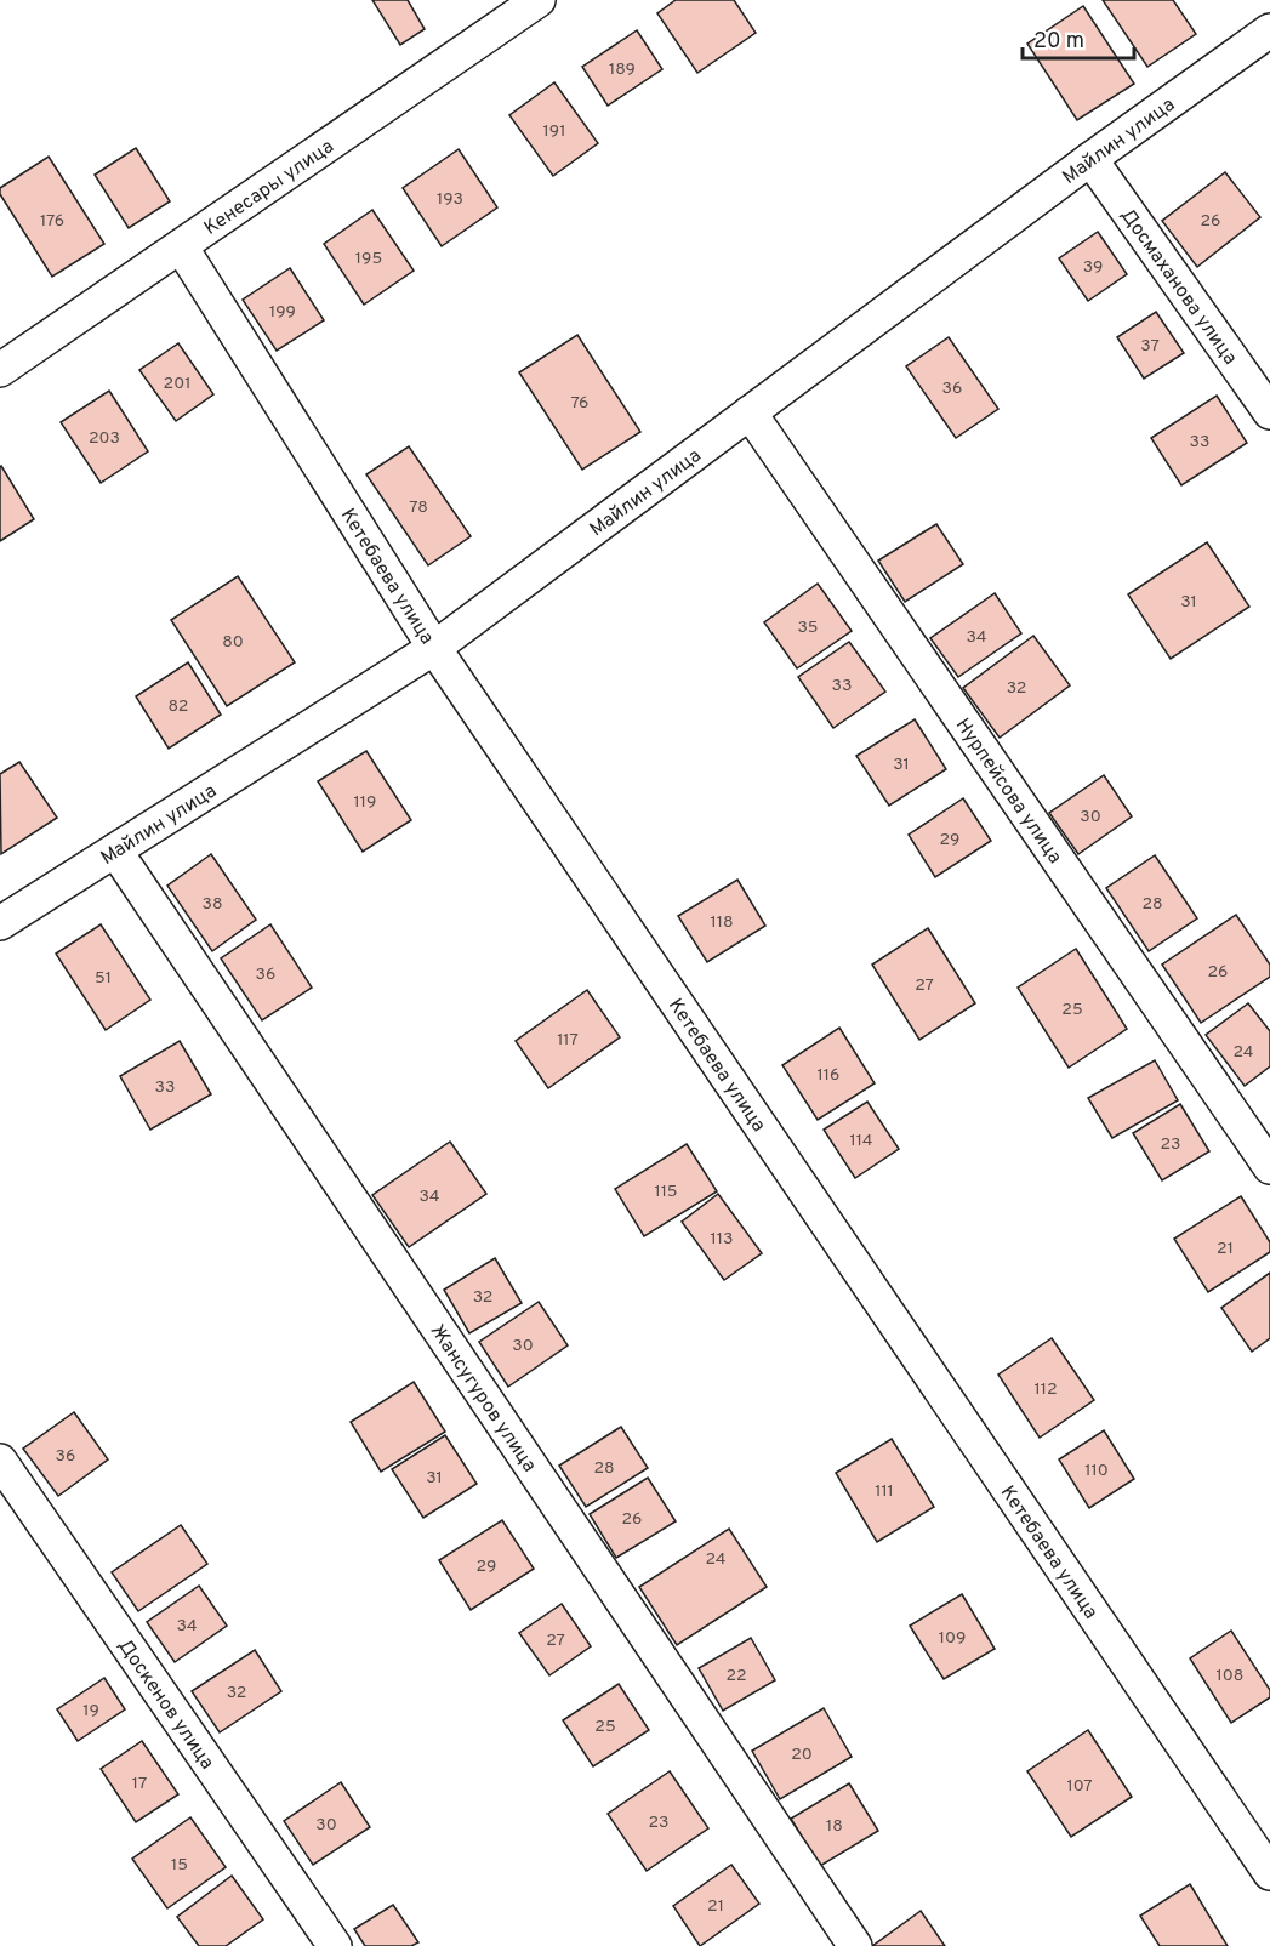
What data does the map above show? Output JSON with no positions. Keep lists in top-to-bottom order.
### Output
{
  "streets": {
    "street": [
      "Майлин улица",
      "Кенесары улица",
      "Досмаханова улица",
      "Кетебаева улица",
      "Нурпейсова улица",
      "Жансугуров улица",
      "Доскенов улица"
    ]
  },
  "crossings": [
    ["Майлин улица", "Досмаханова улица"],
    ["Майлин улица", "Кетебаева улица"],
    ["Майлин улица", "Нурпейсова улица"],
    ["Майлин улица", "Жансугуров улица"],
    ["Кенесары улица", "Кетебаева улица"]
  ],
  "house_numbers": [
    "189",
    "191",
    "193",
    "176",
    "26",
    "195",
    "39",
    "199",
    "37",
    "201",
    "36",
    "76",
    "203",
    "33",
    "78",
    "31",
    "35",
    "34",
    "80",
    "33",
    "32",
    "82",
    "31",
    "119",
    "30",
    "29",
    "38",
    "28",
    "118",
    "26",
    "36",
    "51",
    "27",
    "25",
    "117",
    "24",
    "116",
    "33",
    "114",
    "23",
    "115",
    "34",
    "113",
    "21",
    "32",
    "30",
    "112",
    "36",
    "28",
    "110",
    "31",
    "111",
    "26",
    "24",
    "29",
    "34",
    "109",
    "27",
    "22",
    "108",
    "32",
    "19",
    "25",
    "20",
    "17",
    "107",
    "23",
    "30",
    "18",
    "15",
    "21"
  ],
  "scale_bar": "20 m"
}
